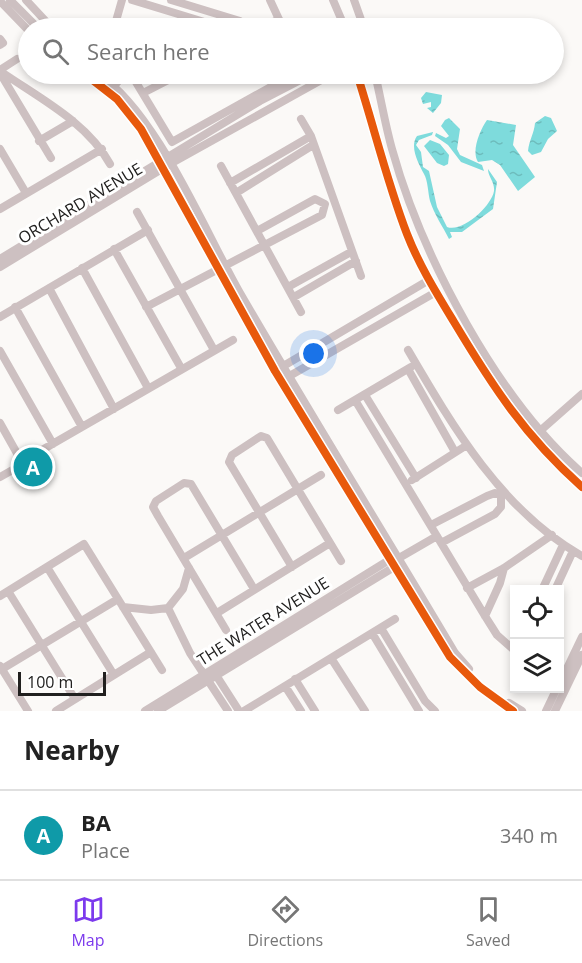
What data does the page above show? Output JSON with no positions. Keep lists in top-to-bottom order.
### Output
{
  "streets": {
    "street": ["ORCHARD AVENUE", "THE WATER AVENUE"]
  },
  "scale_bar": "100 m",
  "page": {
    "search": "Search here",
    "pins": "A",
    "scale": "100 m",
    "heading": "Nearby",
    "list": [
      {
        "mark": "A",
        "name": "BA",
        "note": "Place",
        "value": "340 m"
      }
    ],
    "nav": ["Map", "Directions", "Saved"]
  }
}
